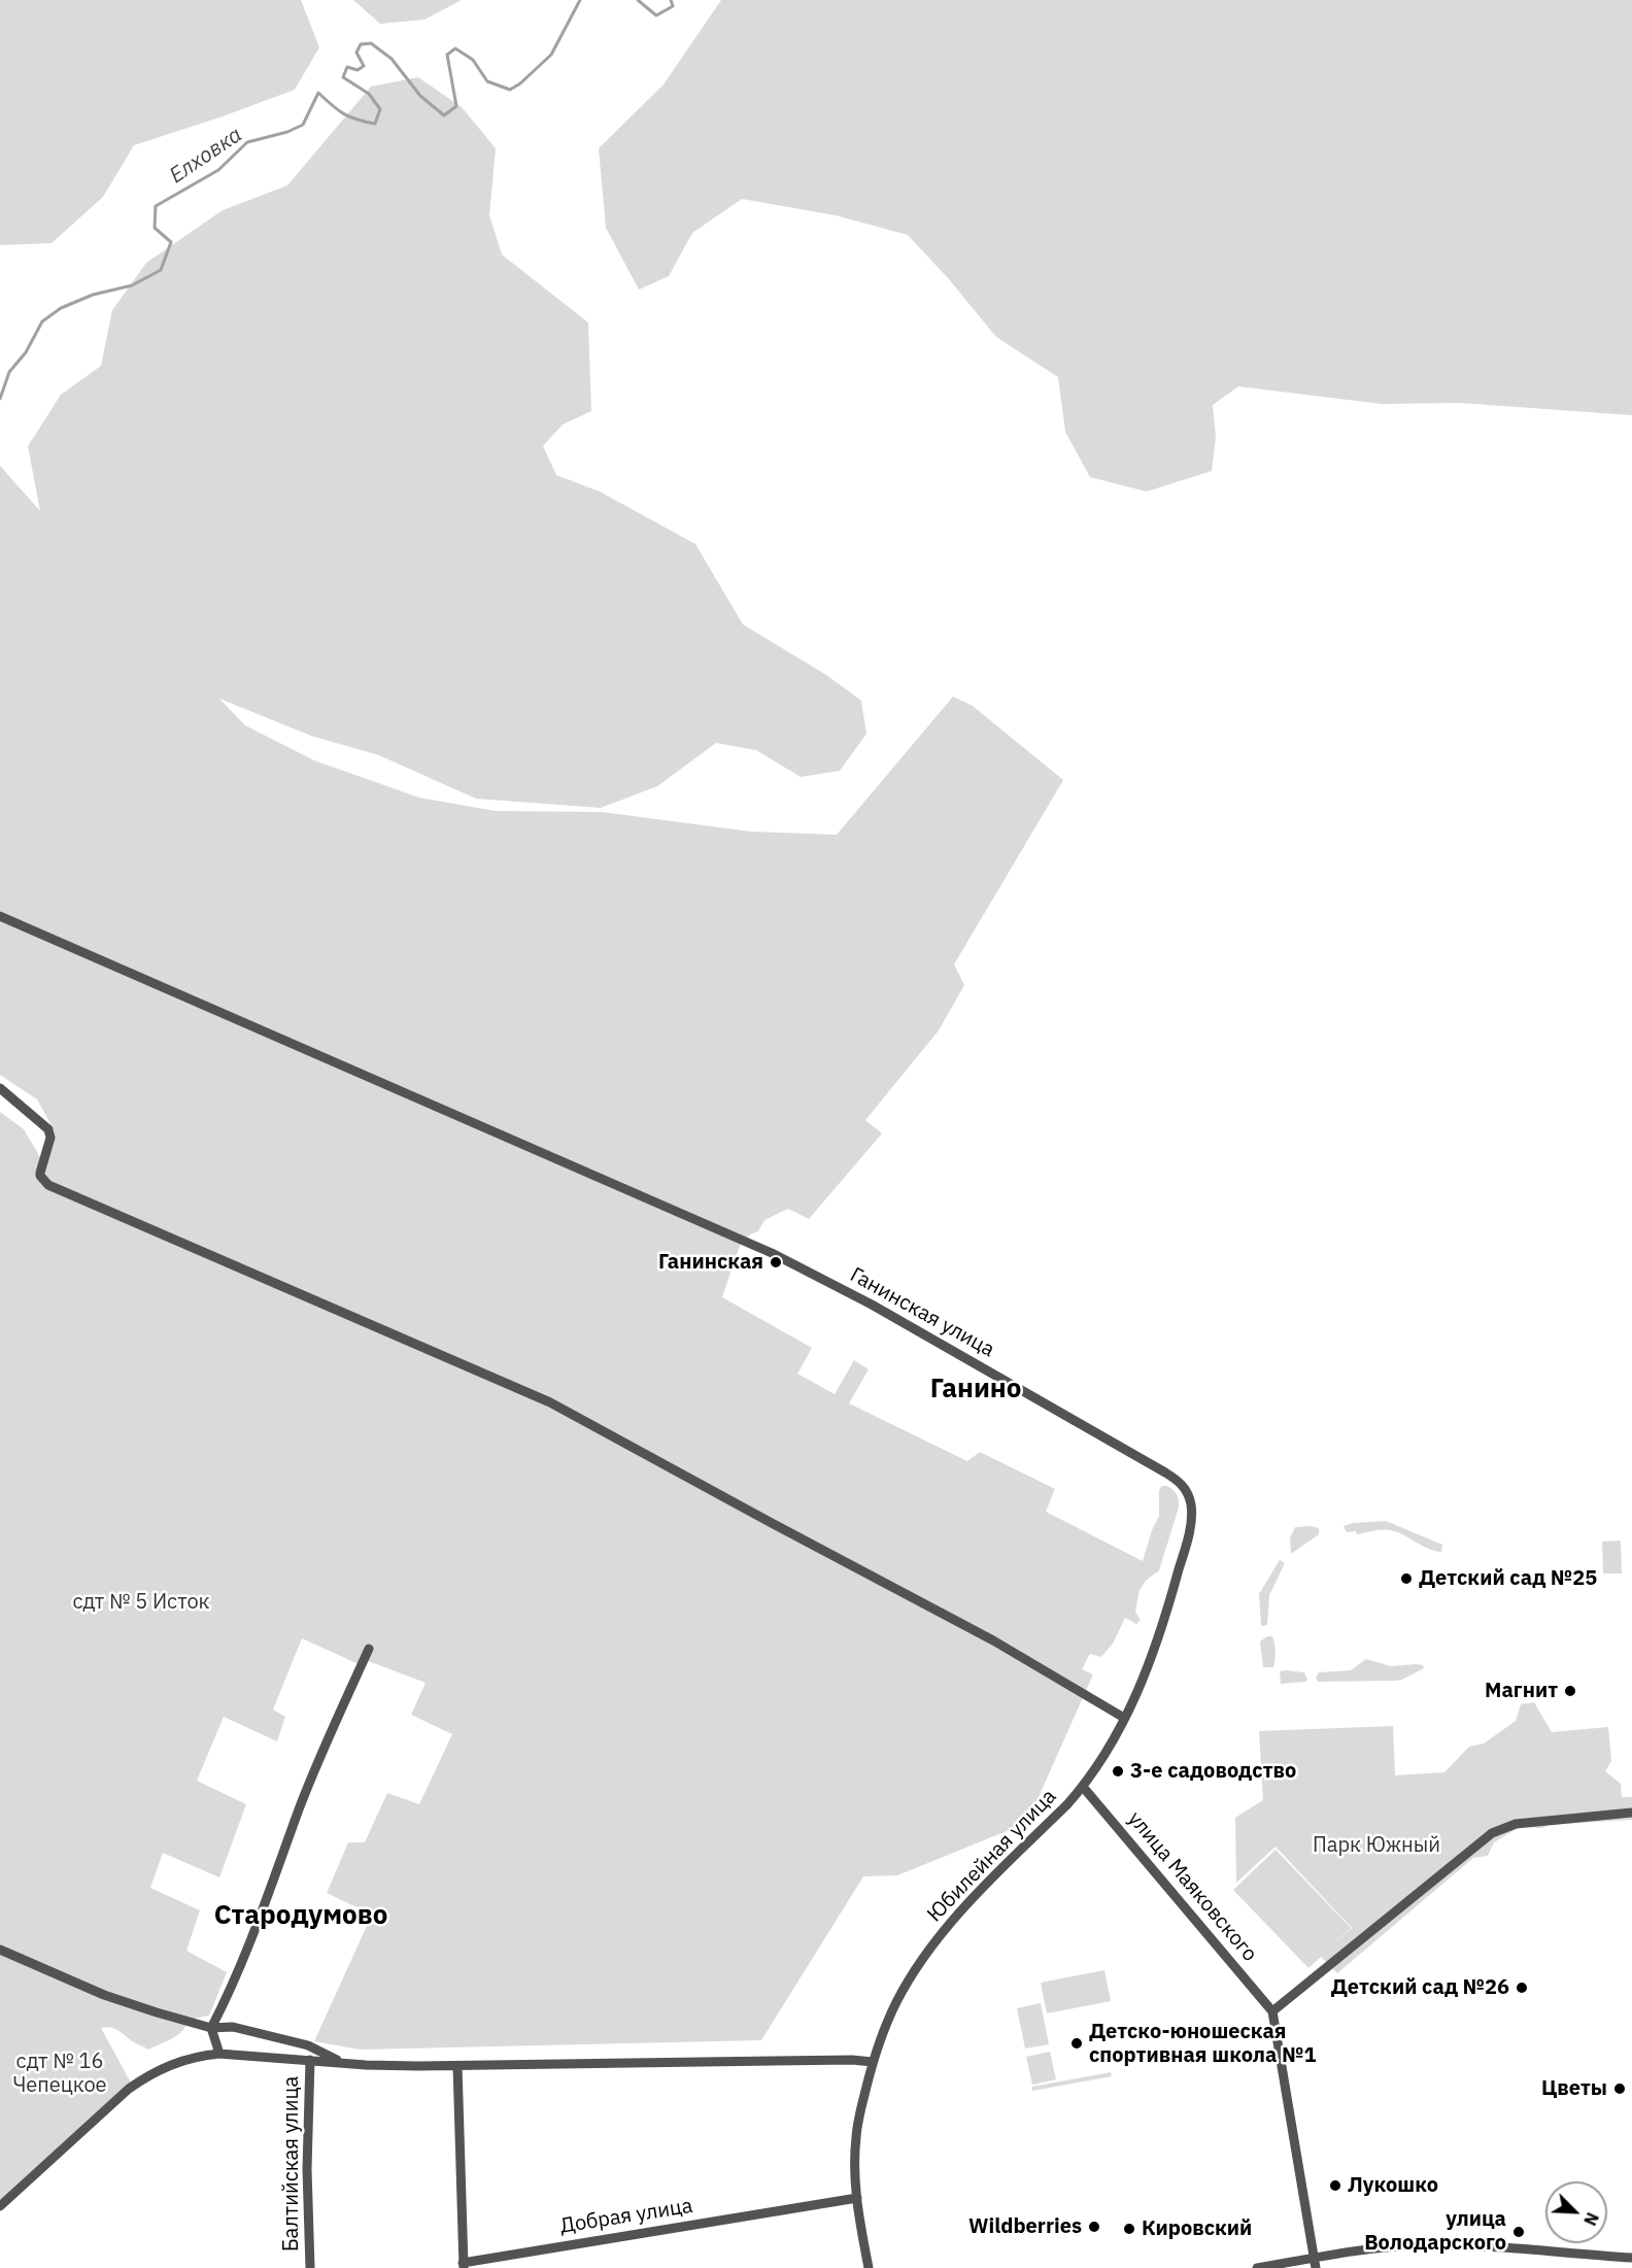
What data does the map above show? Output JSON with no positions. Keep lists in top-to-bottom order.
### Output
{
  "streets": {
    "street": [
      "Ганинская улица",
      "Юбилейная улица",
      "улица Маяковского",
      "Балтийская улица",
      "Добрая улица"
    ]
  },
  "crossings": [
    ["Ганинская улица", "Юбилейная улица"],
    ["Юбилейная улица", "улица Маяковского"],
    ["Юбилейная улица", "Добрая улица"]
  ],
  "districts": ["Ганино", "Стародумово"],
  "water": ["Елховка"],
  "parks": ["сдт № 5 Исток", "Парк Южный", "сдт № 16 Чепецкое"],
  "places": [
    "Ганинская",
    "Детский сад №25",
    "Магнит",
    "3-е садоводство",
    "Детский сад №26",
    "Детско-юношеская спортивная школа №1",
    "Цветы",
    "Лукошко",
    "Wildberries",
    "Кировский",
    "улица Володарского"
  ],
  "north": "bottom right"
}
